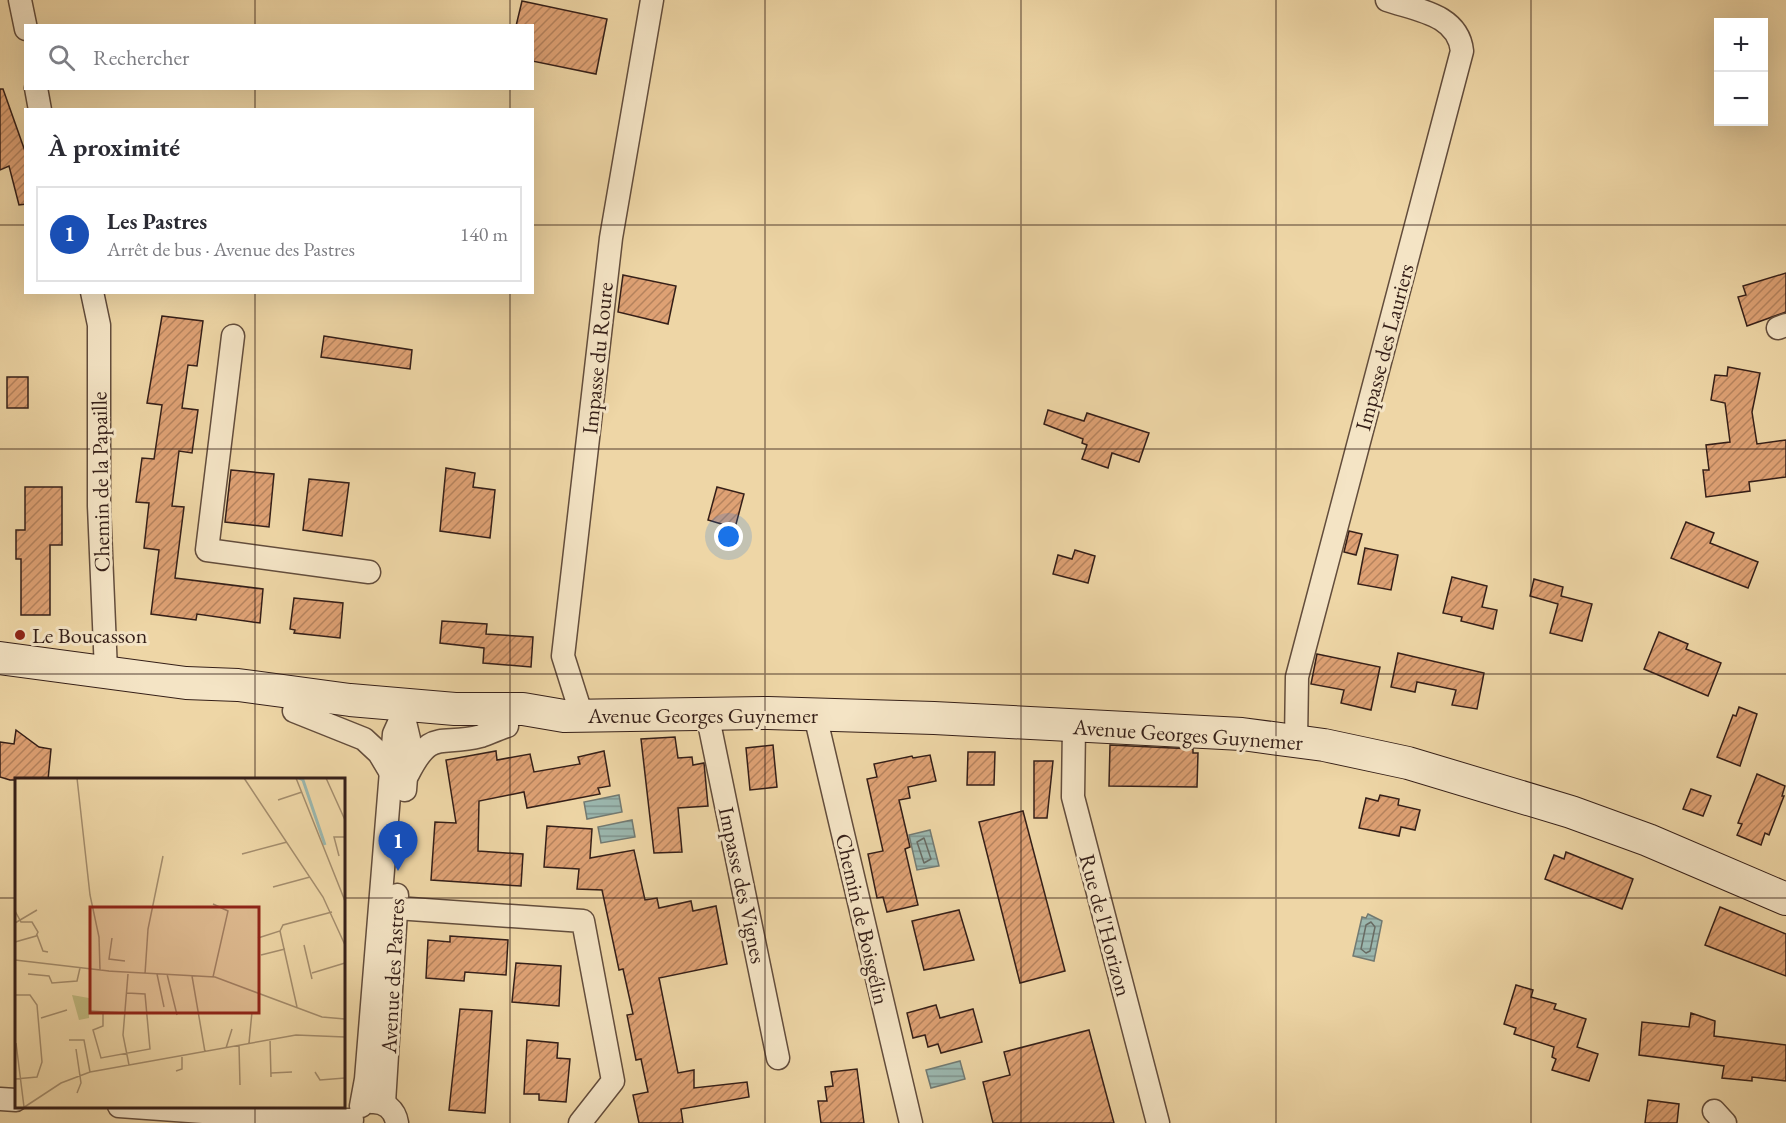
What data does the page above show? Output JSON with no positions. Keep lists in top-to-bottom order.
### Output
{
  "streets": {
    "main road": ["Avenue Georges Guynemer"],
    "street": [
      "Impasse des Lauriers",
      "Impasse du Roure",
      "Chemin de la Papaille",
      "Impasse des Vignes",
      "Chemin de Boisgélin",
      "Rue de l'Horizon",
      "Avenue des Pastres"
    ]
  },
  "crossings": [
    ["Impasse des Lauriers", "Avenue Georges Guynemer"],
    ["Impasse du Roure", "Avenue Georges Guynemer"],
    ["Chemin de la Papaille", "Avenue Georges Guynemer"],
    ["Avenue Georges Guynemer", "Impasse des Vignes"],
    ["Avenue Georges Guynemer", "Chemin de Boisgélin"],
    ["Avenue Georges Guynemer", "Rue de l'Horizon"],
    ["Avenue Georges Guynemer", "Avenue des Pastres"]
  ],
  "places": ["Le Boucasson"],
  "page": {
    "map_buttons": ["+", "−"],
    "search": "Rechercher",
    "heading": "À proximité",
    "list": [
      {
        "mark": "1",
        "name": "Les Pastres",
        "note": "Arrêt de bus · Avenue des Pastres",
        "value": "140 m"
      }
    ],
    "pins": "1"
  }
}
